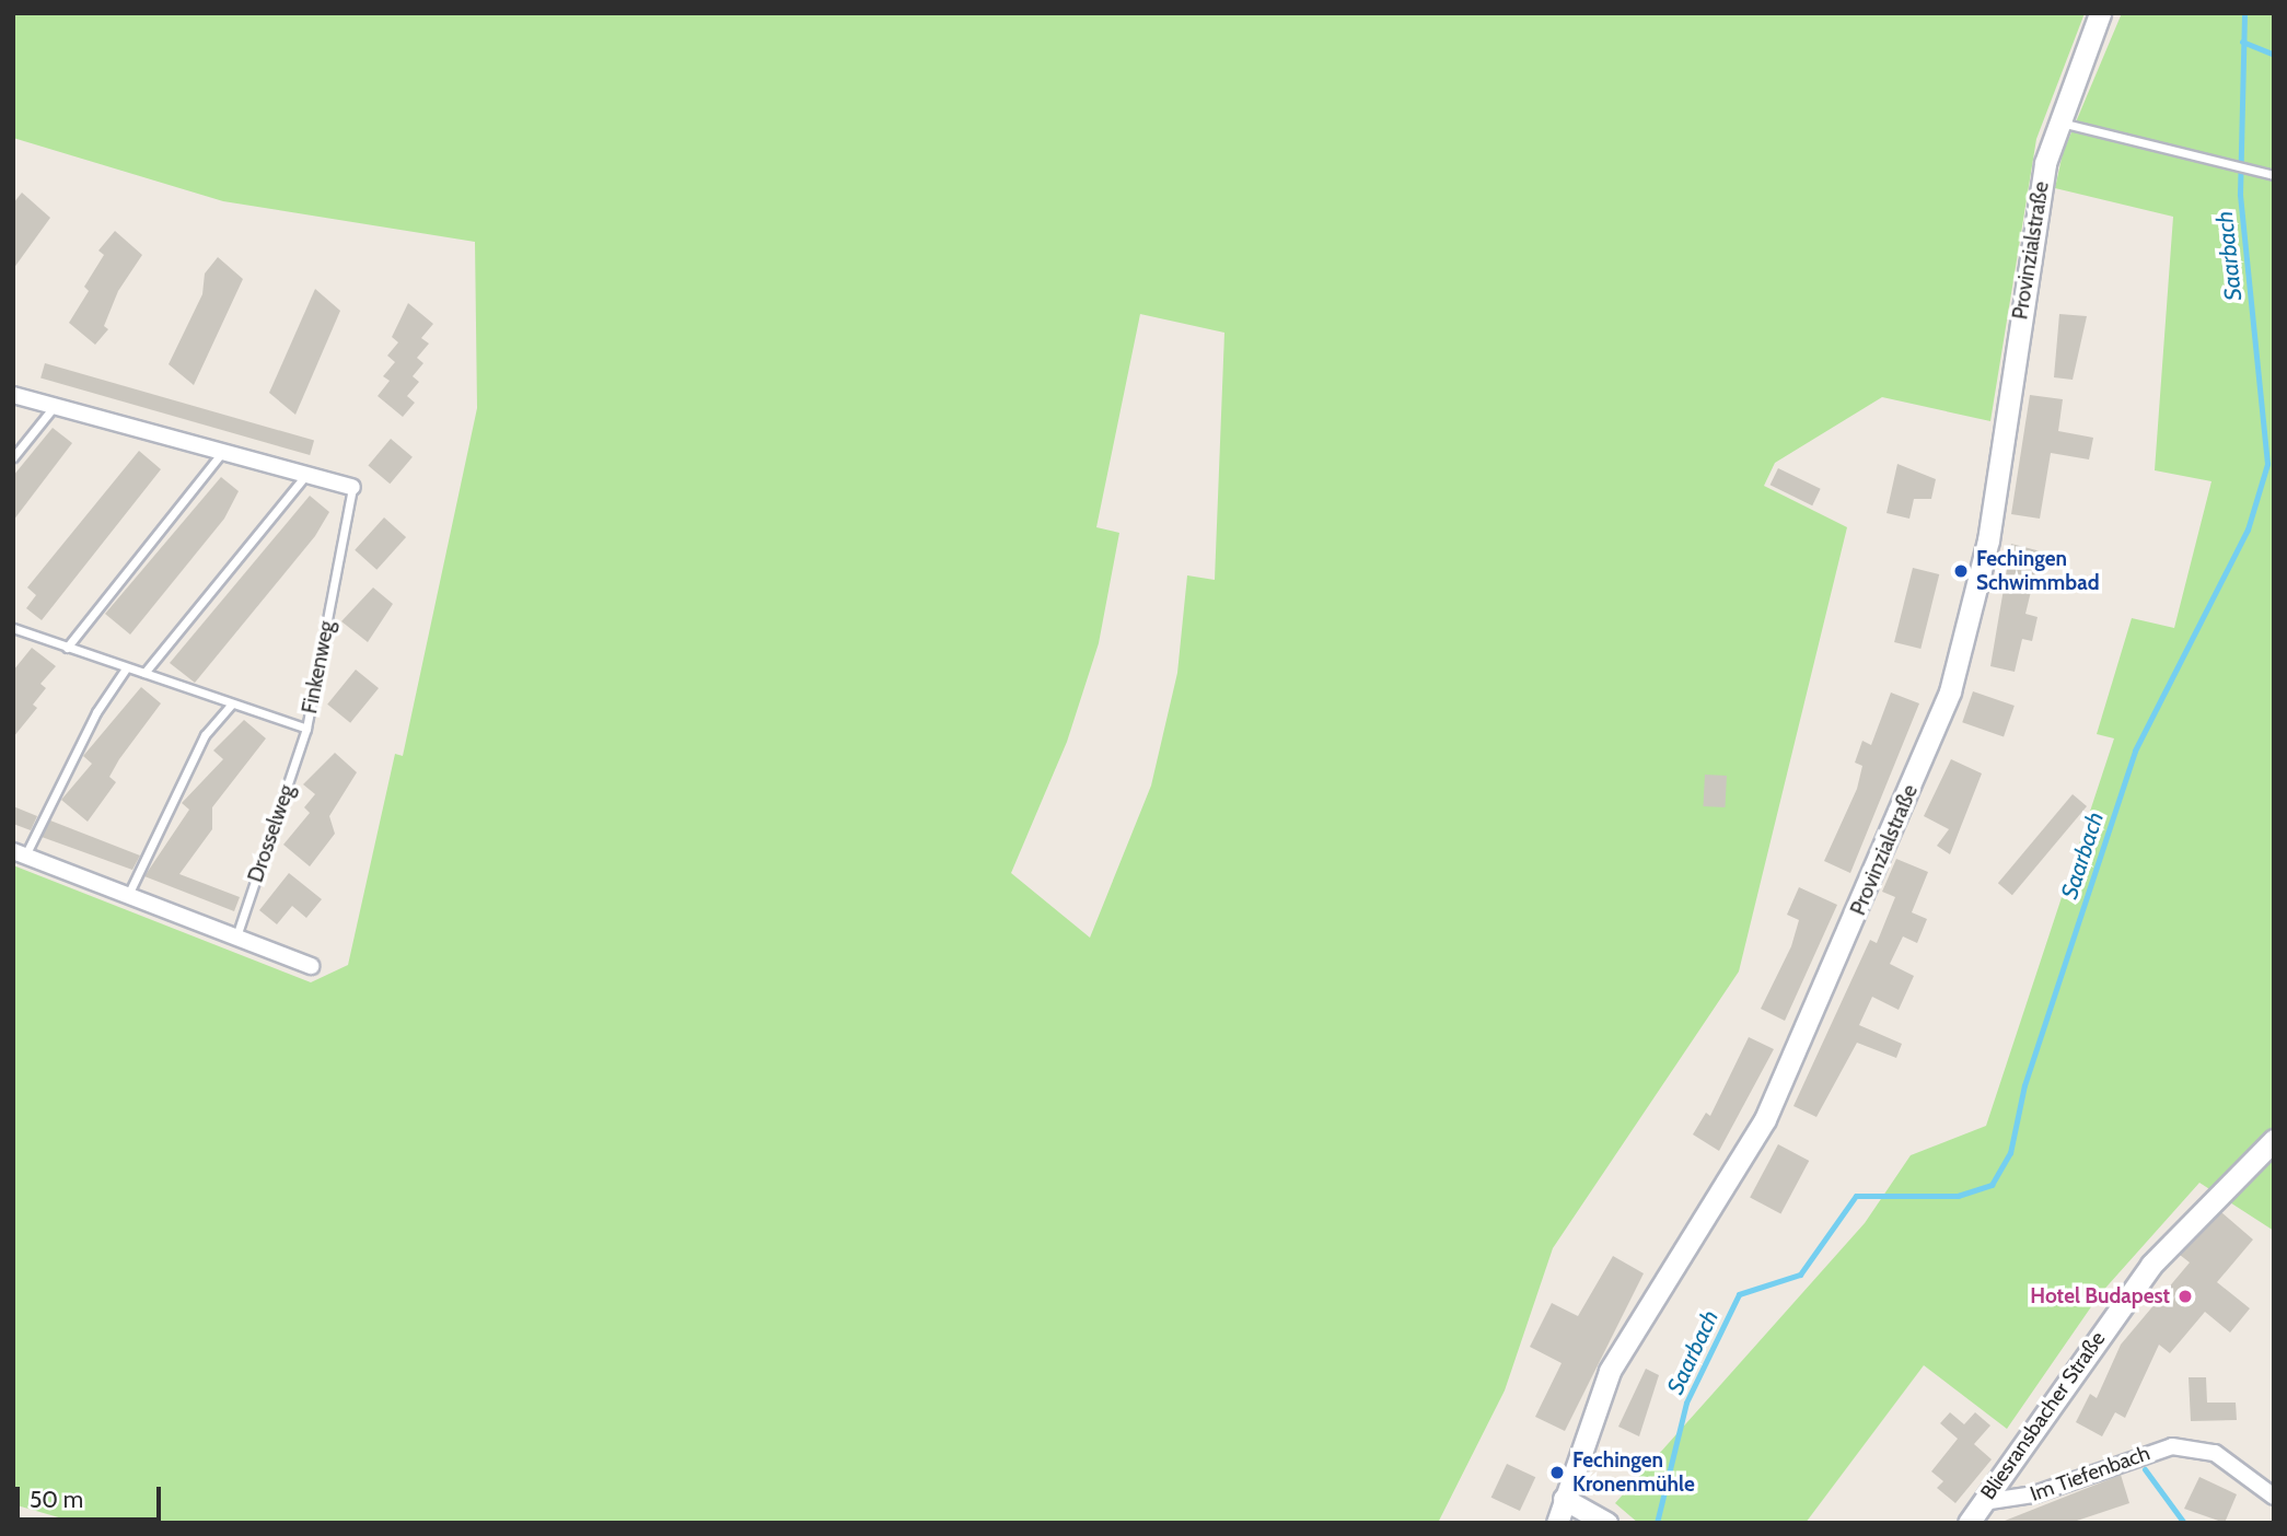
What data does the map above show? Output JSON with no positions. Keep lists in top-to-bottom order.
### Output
{
  "streets": {
    "main road": ["Provinzialstraße", "Bliesransbacher Straße"],
    "street": ["Finkenweg", "Im Tiefenbach"],
    "lane": ["Drosselweg"]
  },
  "crossings": [
    ["Finkenweg", "Drosselweg"],
    ["Bliesransbacher Straße", "Im Tiefenbach"]
  ],
  "water": ["Saarbach"],
  "places": ["Fechingen Schwimmbad", "Hotel Budapest", "Fechingen Kronenmühle"],
  "scale_bar": "50 m"
}
